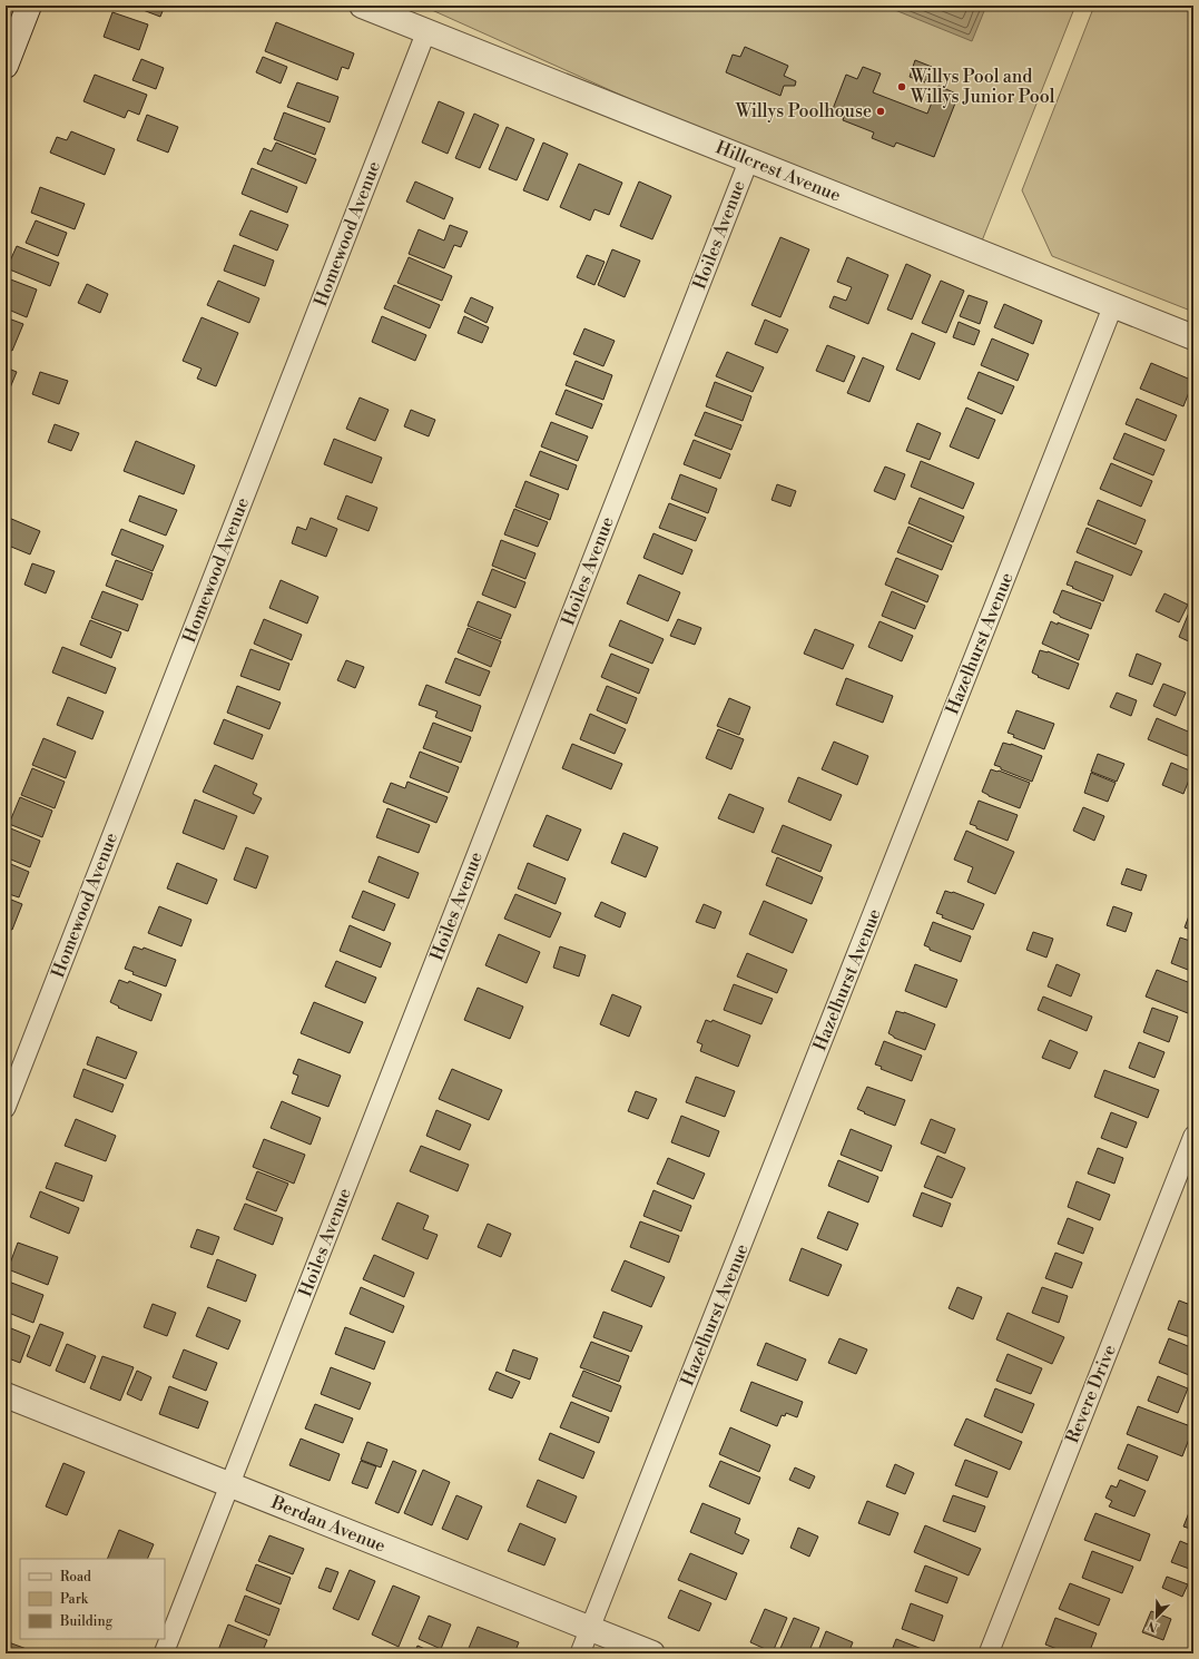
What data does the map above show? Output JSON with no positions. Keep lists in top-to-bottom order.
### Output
{
  "streets": {
    "street": [
      "Hillcrest Avenue",
      "Homewood Avenue",
      "Hoiles Avenue",
      "Hazelhurst Avenue",
      "Revere Drive",
      "Berdan Avenue"
    ]
  },
  "crossings": [
    ["Hillcrest Avenue", "Homewood Avenue"],
    ["Hillcrest Avenue", "Hoiles Avenue"],
    ["Hillcrest Avenue", "Hazelhurst Avenue"],
    ["Hoiles Avenue", "Berdan Avenue"],
    ["Hazelhurst Avenue", "Berdan Avenue"]
  ],
  "places": ["Willys Pool and Willys Junior Pool", "Willys Poolhouse"],
  "legend": ["Road", "Park", "Building"],
  "north": "bottom left"
}
